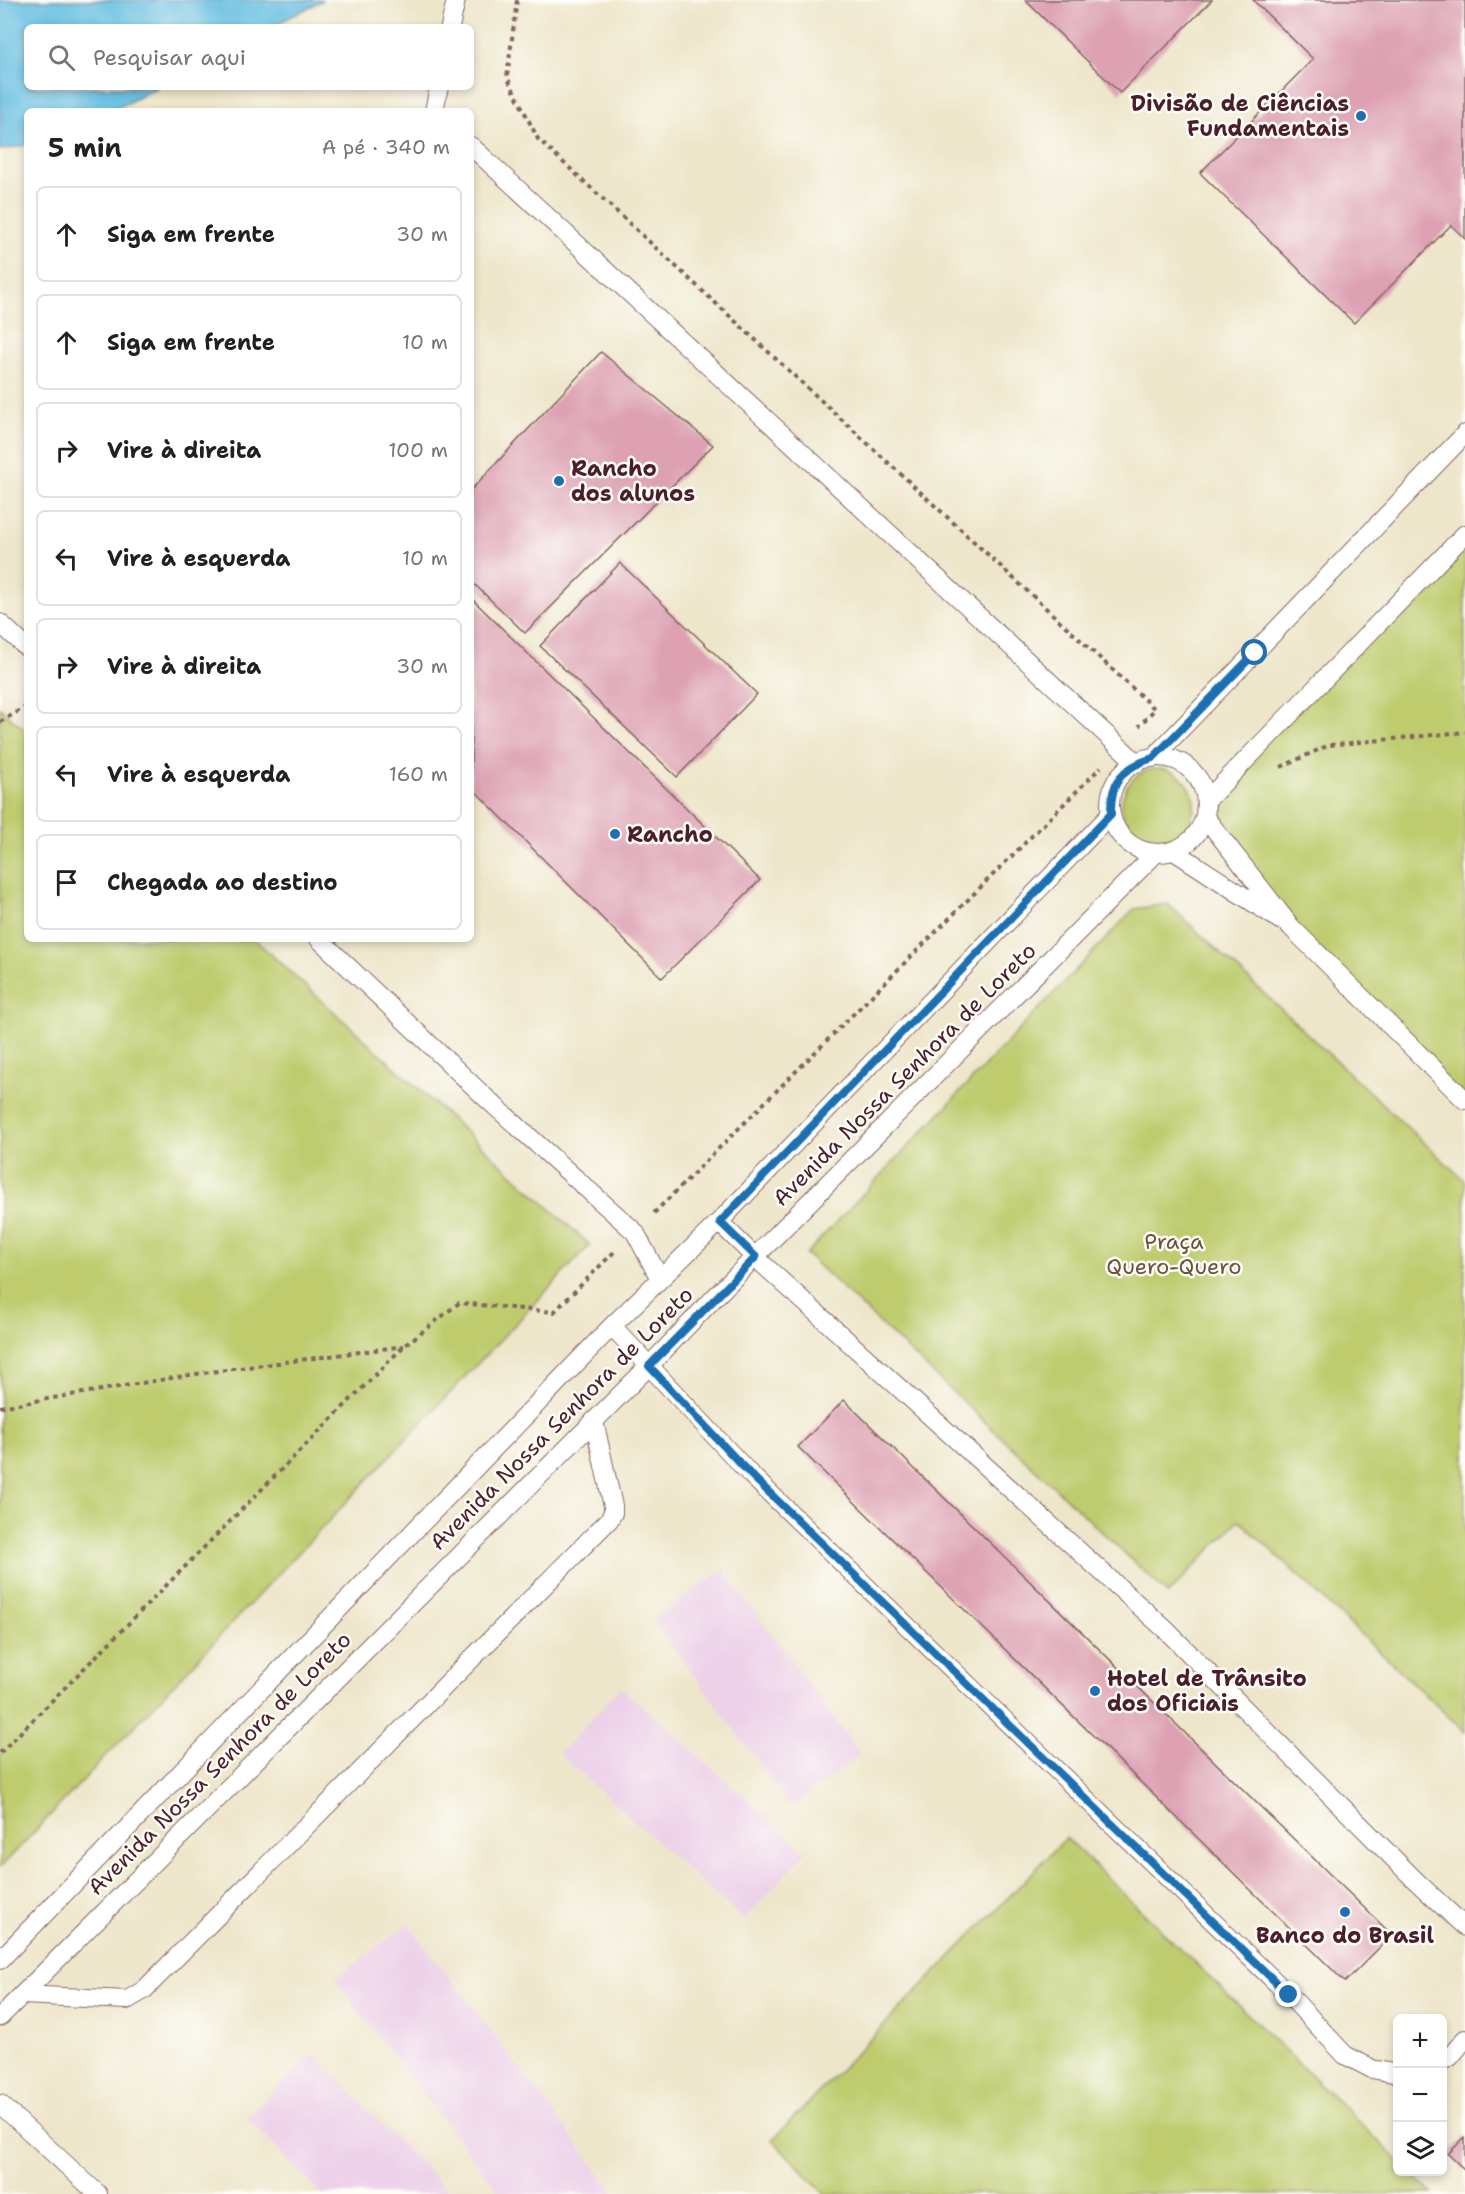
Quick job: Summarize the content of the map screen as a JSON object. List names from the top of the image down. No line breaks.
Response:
{"streets":{"lane":["Avenida Nossa Senhora de Loreto"]},"parks":["Praça Quero-Quero"],"places":["Divisão de Ciências Fundamentais","Rancho dos alunos","Rancho","Hotel de Trânsito dos Oficiais","Banco do Brasil"],"page":{"search":"Pesquisar aqui","heading":["5 min","A pé · 340 m"],"list":[["Siga em frente","30 m"],["Siga em frente","10 m"],["Vire à direita","100 m"],["Vire à esquerda","10 m"],["Vire à direita","30 m"],["Vire à esquerda","160 m"],"Chegada ao destino"],"map_buttons":["+","−"]}}
